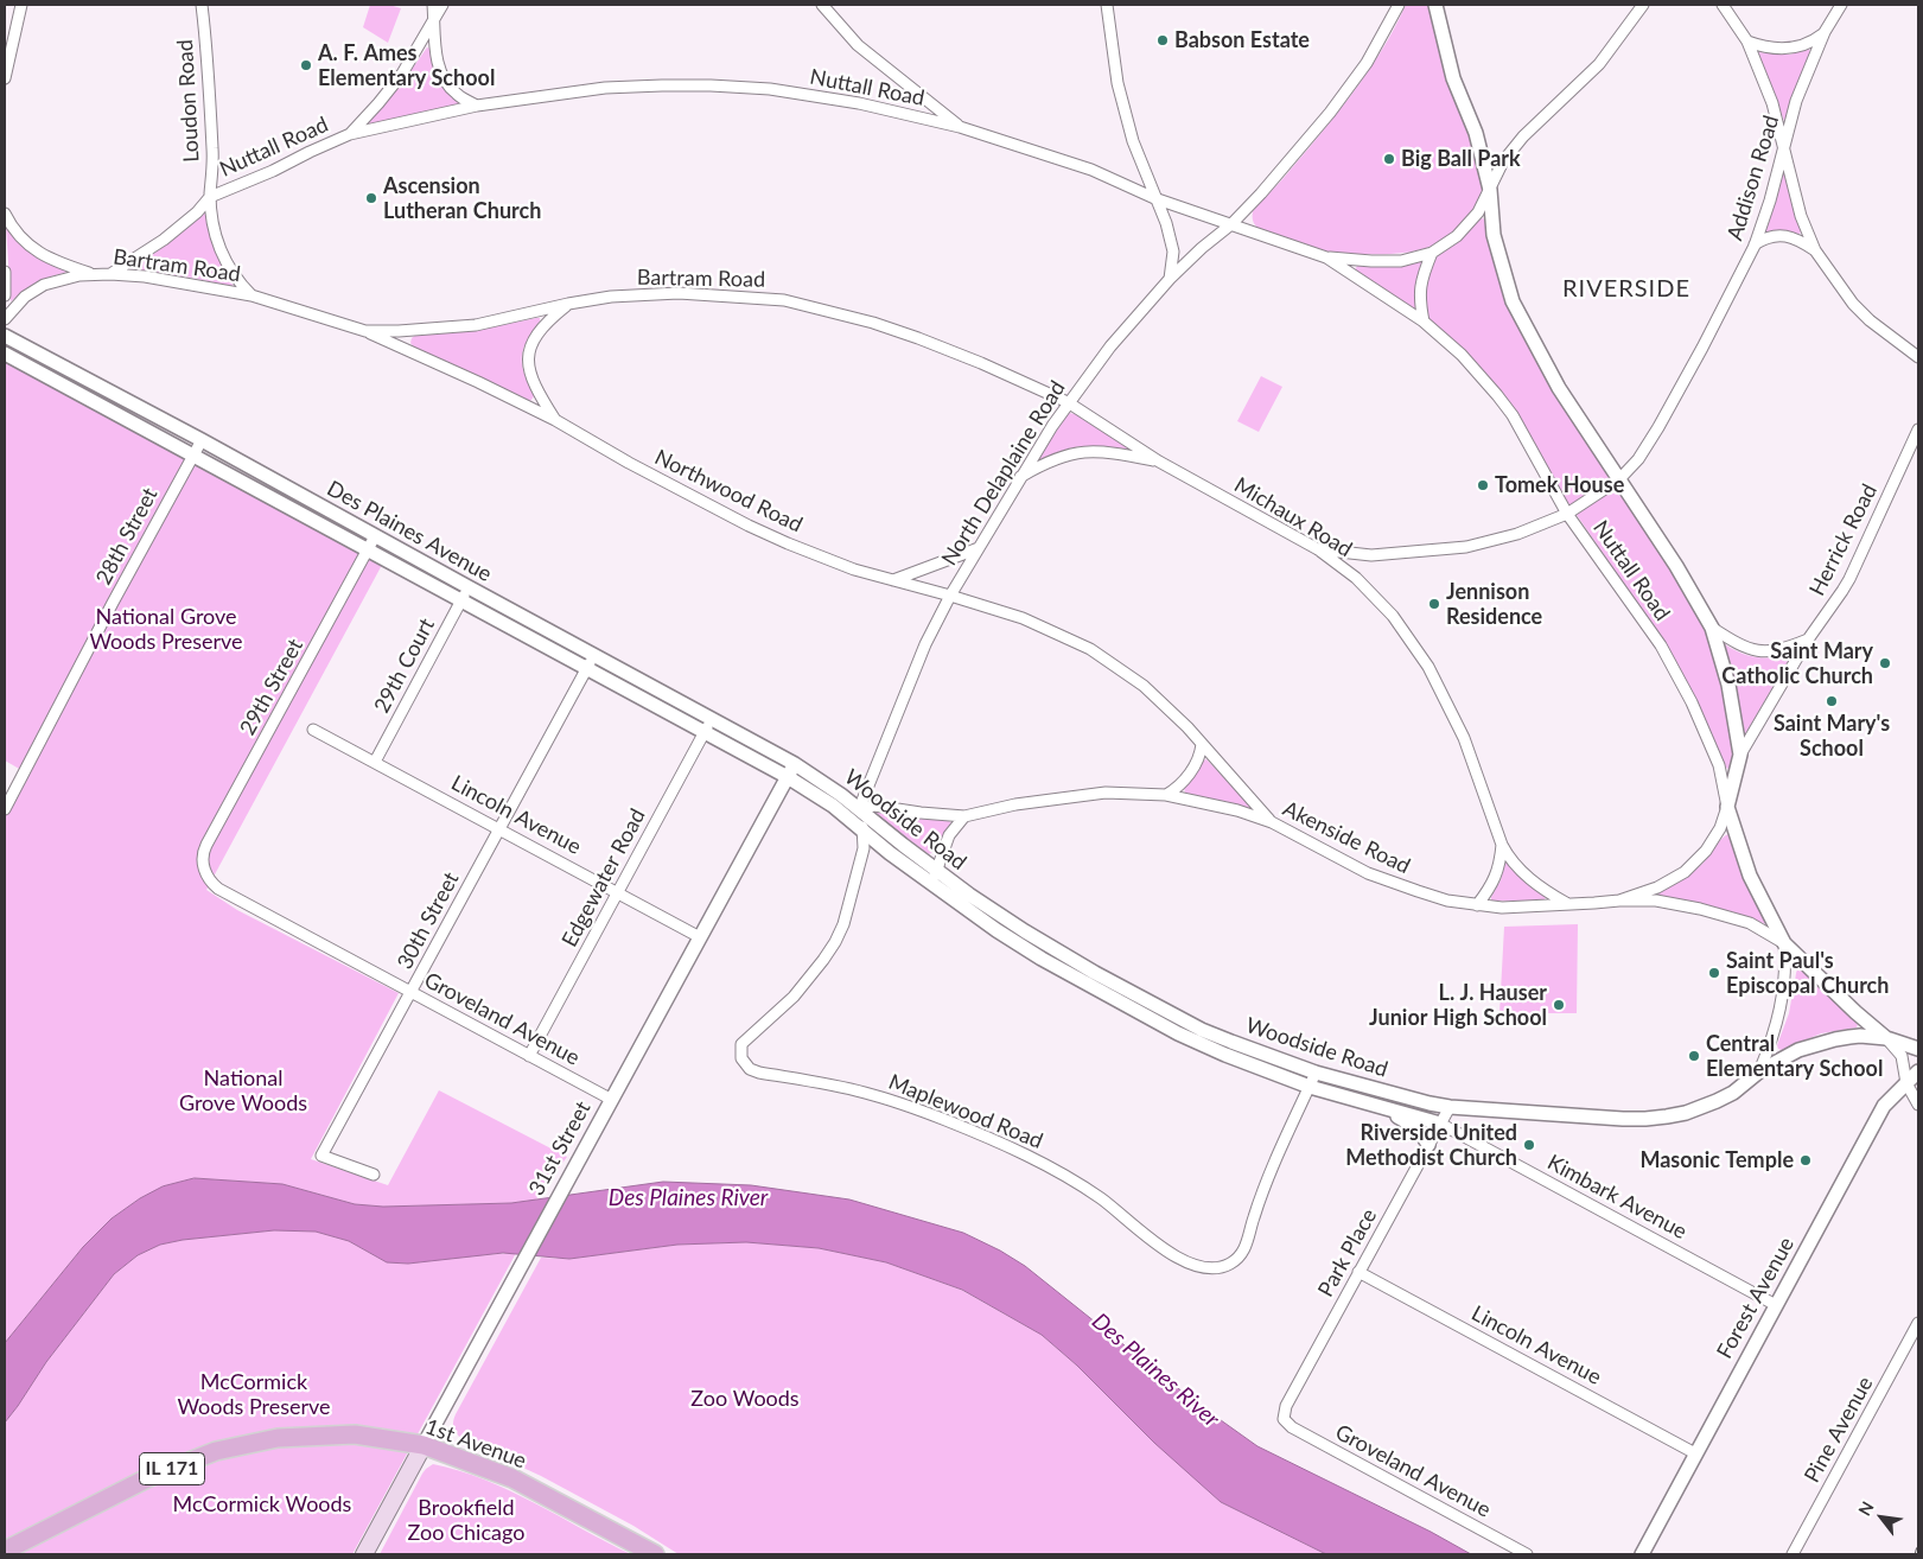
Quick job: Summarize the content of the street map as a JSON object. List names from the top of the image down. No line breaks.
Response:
{"streets":{"main road":["31st Street","1st Avenue","IL 171"],"street":["Nuttall Road","Loudon Road","Addison Road","Bartram Road","North Delaplaine Road","Northwood Road","Michaux Road","Des Plaines Avenue","28th Street","Herrick Road","29th Court","29th Street","Lincoln Avenue","Woodside Road","Akenside Road","Edgewater Road","30th Street","Groveland Avenue","Maplewood Road","Kimbark Avenue","Park Place","Forest Avenue","Pine Avenue"]},"crossings":[["Nuttall Road","Loudon Road"],["Nuttall Road","Bartram Road"],["Nuttall Road","North Delaplaine Road"],["Nuttall Road","Akenside Road"],["Loudon Road","Bartram Road"],["Bartram Road","North Delaplaine Road"],["Bartram Road","Northwood Road"],["Bartram Road","Michaux Road"],["North Delaplaine Road","Northwood Road"],["North Delaplaine Road","Michaux Road"],["North Delaplaine Road","Woodside Road"],["North Delaplaine Road","Akenside Road"],["North Delaplaine Road","Maplewood Road"],["Northwood Road","Akenside Road"],["Michaux Road","Akenside Road"],["Des Plaines Avenue","28th Street"],["Des Plaines Avenue","29th Court"],["Des Plaines Avenue","29th Street"],["Des Plaines Avenue","Woodside Road"],["Des Plaines Avenue","Edgewater Road"],["Des Plaines Avenue","30th Street"],["Des Plaines Avenue","31st Street"],["29th Court","Lincoln Avenue"],["29th Street","Groveland Avenue"],["Lincoln Avenue","Edgewater Road"],["Lincoln Avenue","30th Street"],["Lincoln Avenue","31st Street"],["Lincoln Avenue","Park Place"],["Lincoln Avenue","Forest Avenue"],["Woodside Road","Akenside Road"],["Woodside Road","Maplewood Road"],["Woodside Road","31st Street"],["Woodside Road","Kimbark Avenue"],["Woodside Road","Park Place"],["Akenside Road","Maplewood Road"],["Edgewater Road","Groveland Avenue"],["30th Street","Groveland Avenue"],["Groveland Avenue","31st Street"],["Groveland Avenue","Park Place"],["31st Street","1st Avenue"],["Kimbark Avenue","Park Place"],["Kimbark Avenue","Forest Avenue"]],"districts":["RIVERSIDE"],"water":["Des Plaines River"],"parks":["National Grove Woods Preserve","National Grove Woods","McCormick Woods Preserve","Zoo Woods","McCormick Woods","Brookfield Zoo Chicago"],"places":["Babson Estate","A. F. Ames Elementary School","Big Ball Park","Ascension Lutheran Church","Tomek House","Jennison Residence","Saint Mary Catholic Church","Saint Mary's School","Saint Paul's Episcopal Church","L. J. Hauser Junior High School","Central Elementary School","Riverside United Methodist Church","Masonic Temple"],"north":"top left"}
